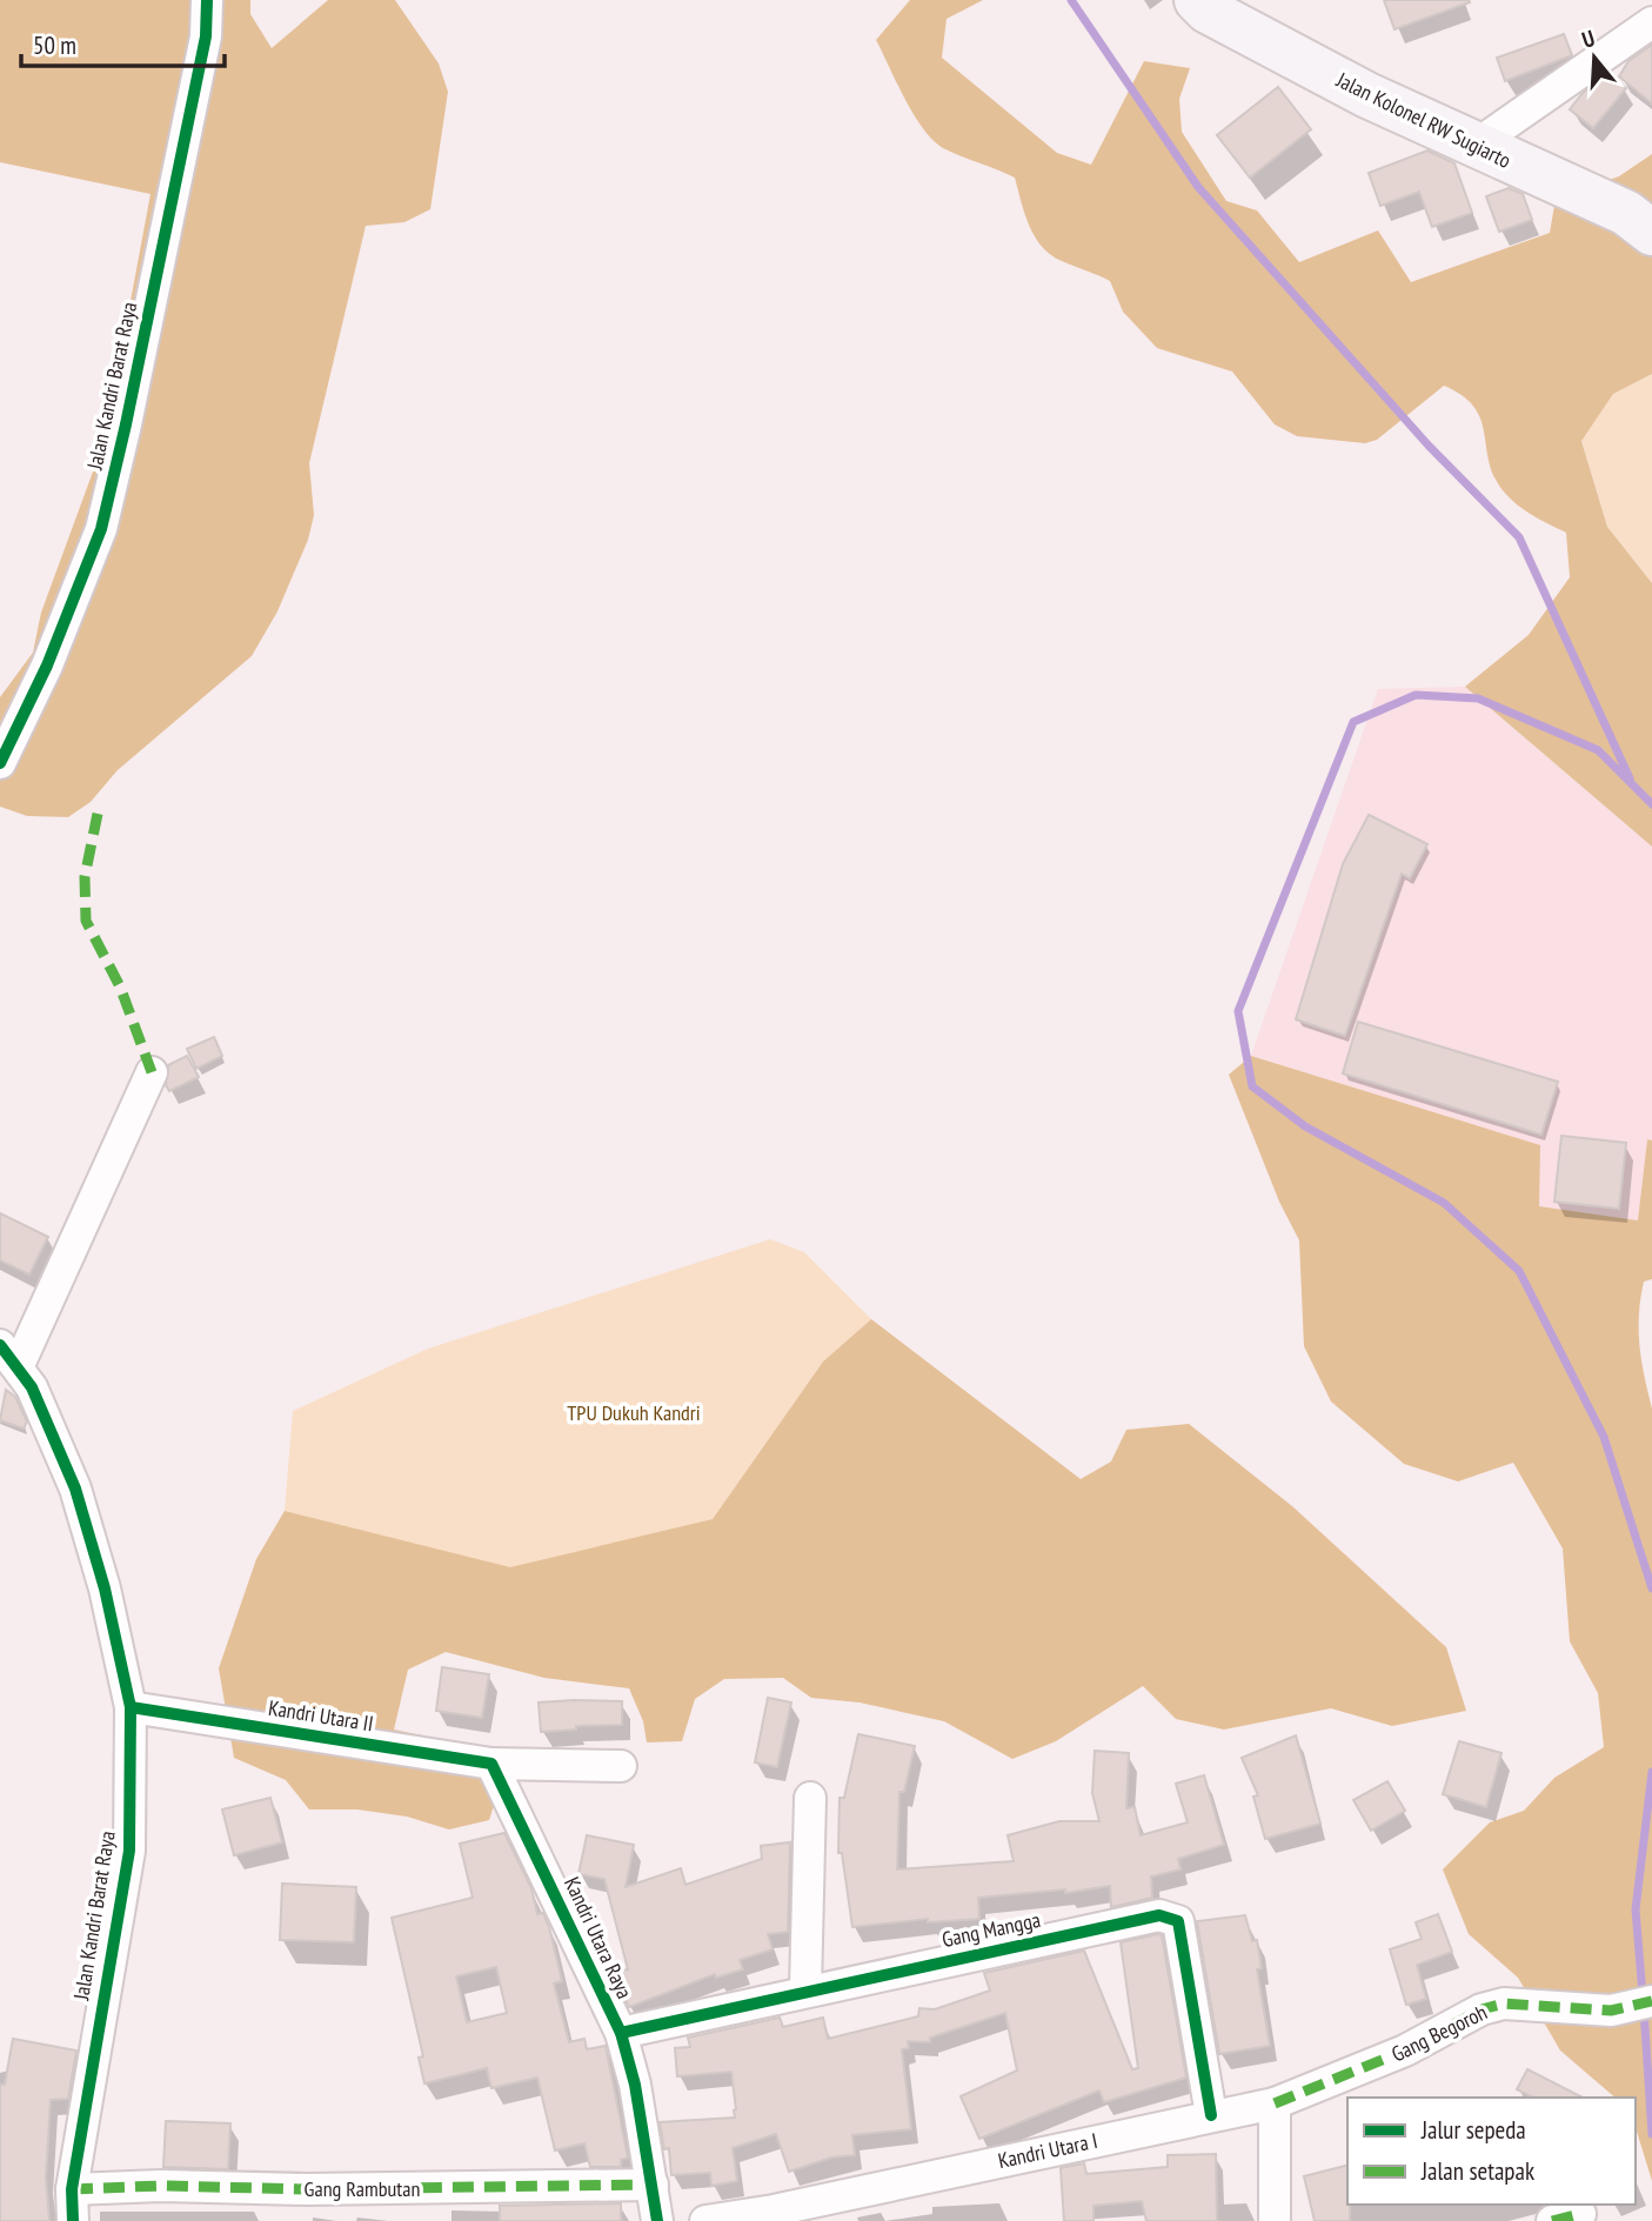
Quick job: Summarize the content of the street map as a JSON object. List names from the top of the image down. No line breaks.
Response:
{"streets":{"main road":["Jalan Kolonel RW Sugiarto"],"street":["Jalan Kandri Barat Raya","Kandri Utara II","Gang Mangga","Kandri Utara Raya","Gang Begoroh","Kandri Utara I","Gang Rambutan"]},"crossings":[["Jalan Kandri Barat Raya","Kandri Utara II"],["Jalan Kandri Barat Raya","Gang Rambutan"],["Kandri Utara II","Kandri Utara Raya"],["Gang Mangga","Kandri Utara Raya"],["Gang Mangga","Kandri Utara I"],["Kandri Utara Raya","Gang Rambutan"],["Gang Begoroh","Kandri Utara I"]],"parks":["TPU Dukuh Kandri"],"legend":["Jalur sepeda","Jalan setapak"],"scale_bar":"50 m","north":"top"}
